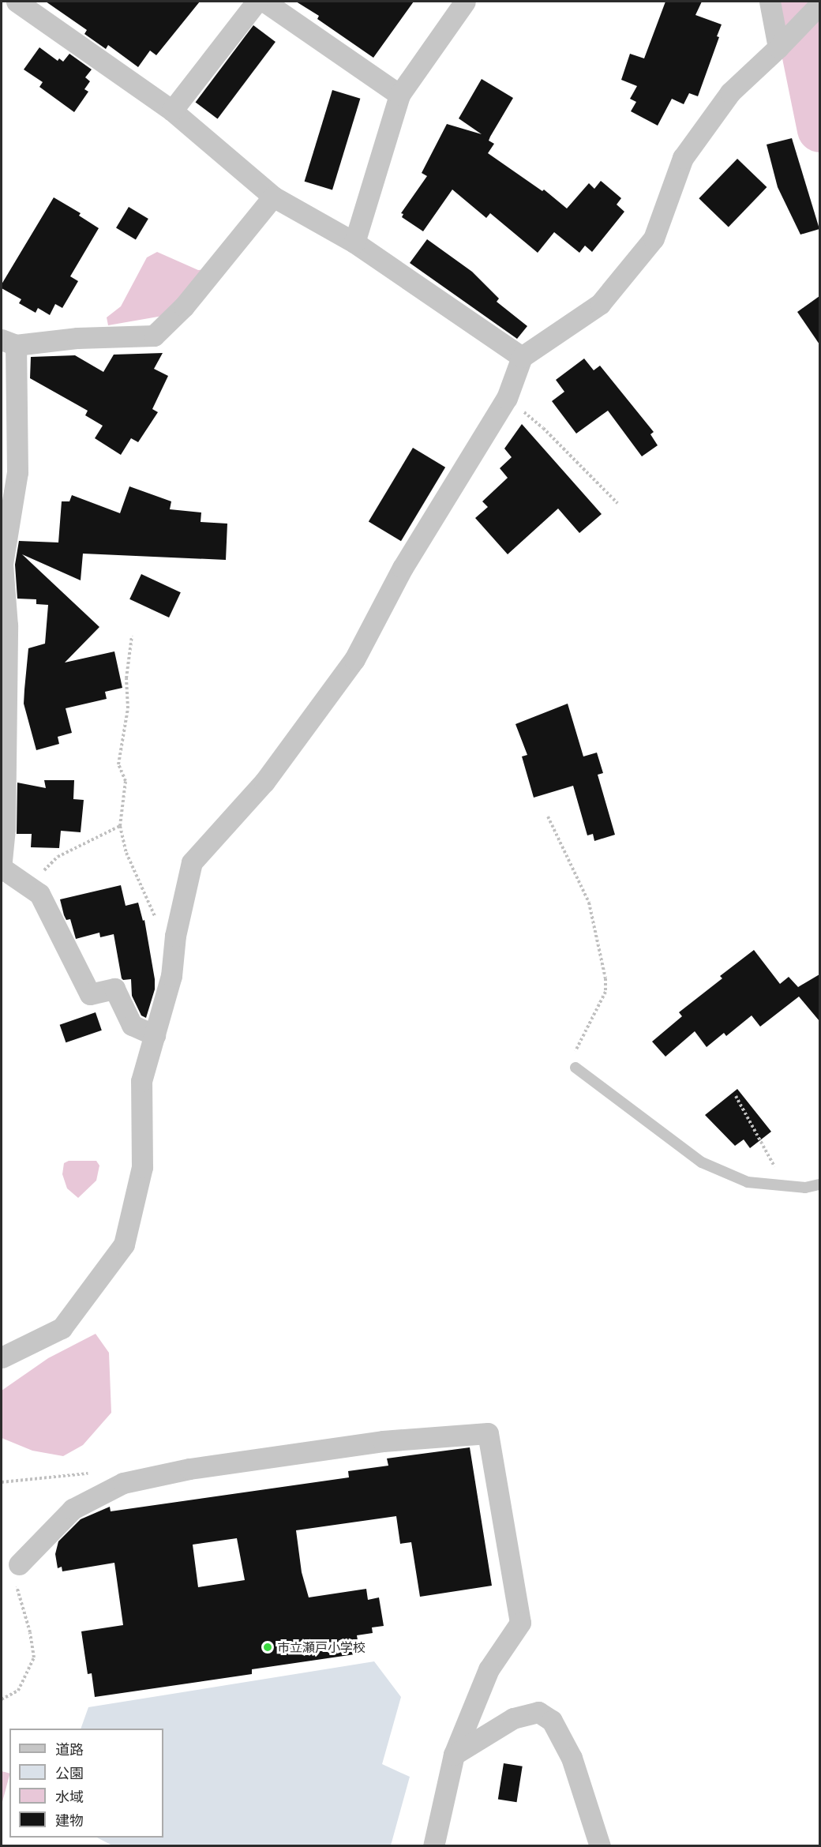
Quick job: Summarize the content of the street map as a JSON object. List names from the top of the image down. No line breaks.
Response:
{"places":["市立瀬戸小学校"],"legend":["道路","公園","水域","建物"]}
